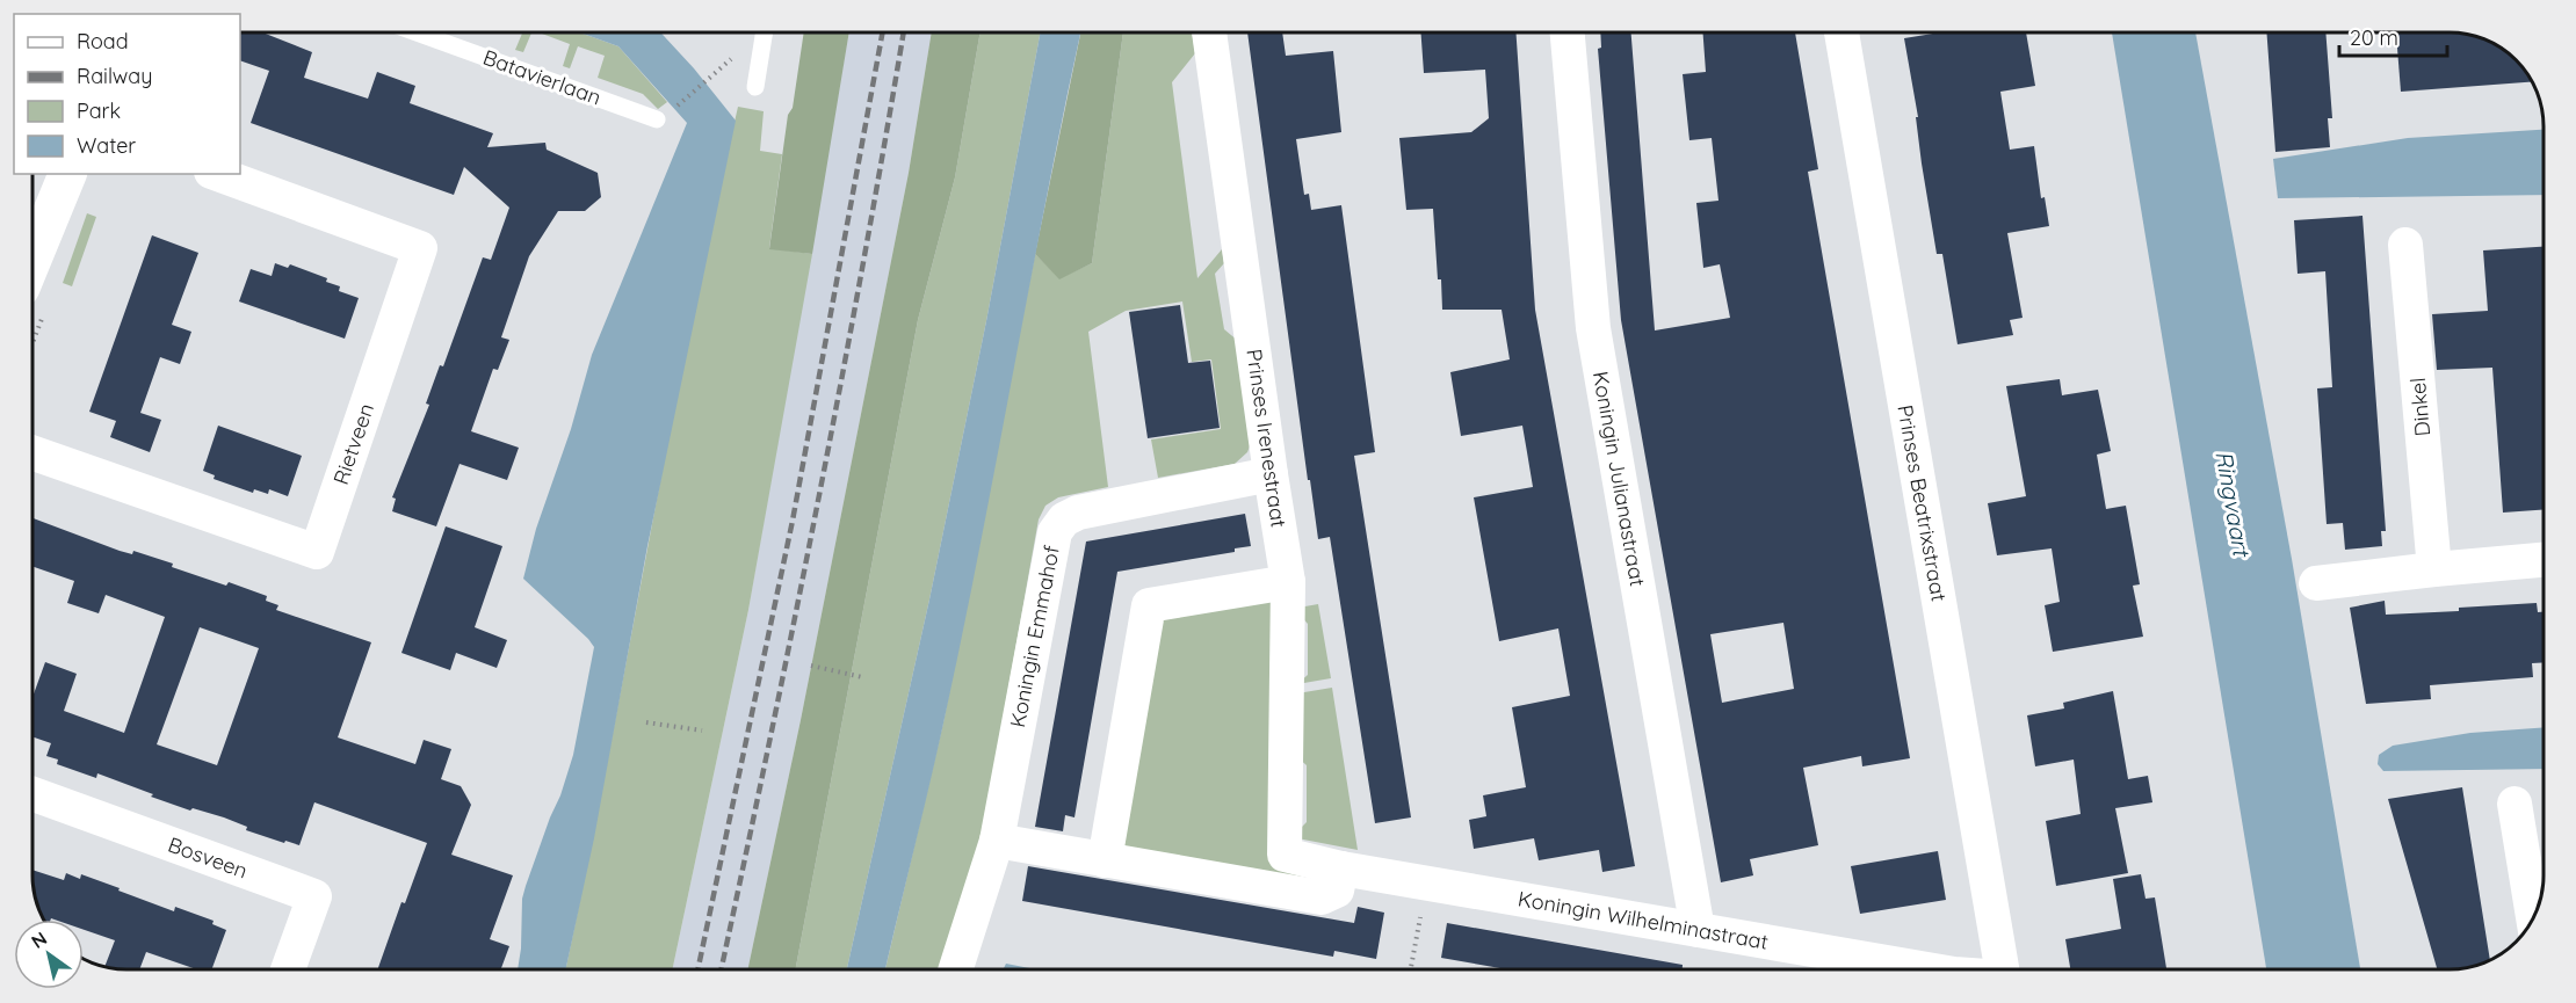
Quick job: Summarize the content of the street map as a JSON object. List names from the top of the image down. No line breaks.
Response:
{"streets":{"street":["Dinkel","Prinses Irenestraat","Rietveen","Koningin Julianastraat","Prinses Beatrixstraat","Koningin Emmahof","Bosveen","Koningin Wilhelminastraat"],"lane":["Batavierlaan"]},"crossings":[["Prinses Irenestraat","Koningin Emmahof"],["Prinses Irenestraat","Koningin Wilhelminastraat"],["Koningin Julianastraat","Koningin Wilhelminastraat"]],"water":["Ringvaart"],"legend":["Road","Railway","Park","Water"],"scale_bar":"20 m","north":"top left"}
